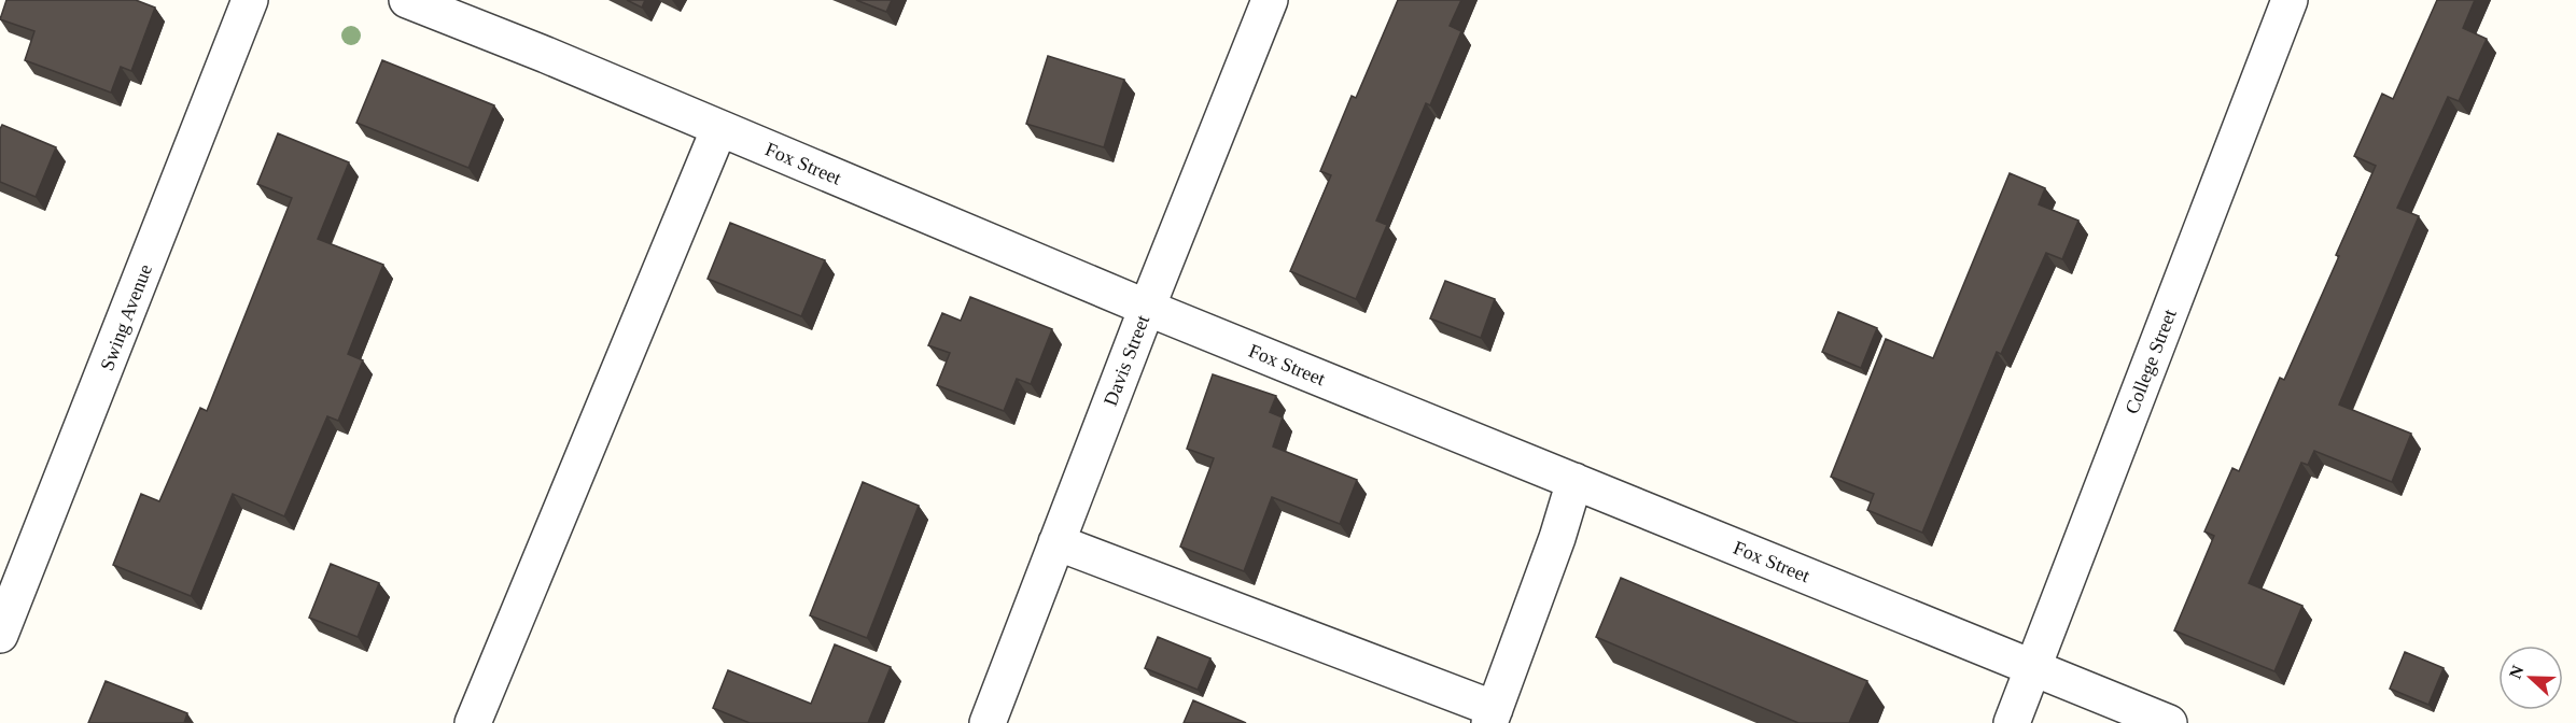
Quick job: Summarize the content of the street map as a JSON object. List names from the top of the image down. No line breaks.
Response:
{"streets":{"street":["Fox Street","Swing Avenue","Davis Street","College Street"]},"crossings":[["Fox Street","Davis Street"],["Fox Street","College Street"]],"north":"left"}
